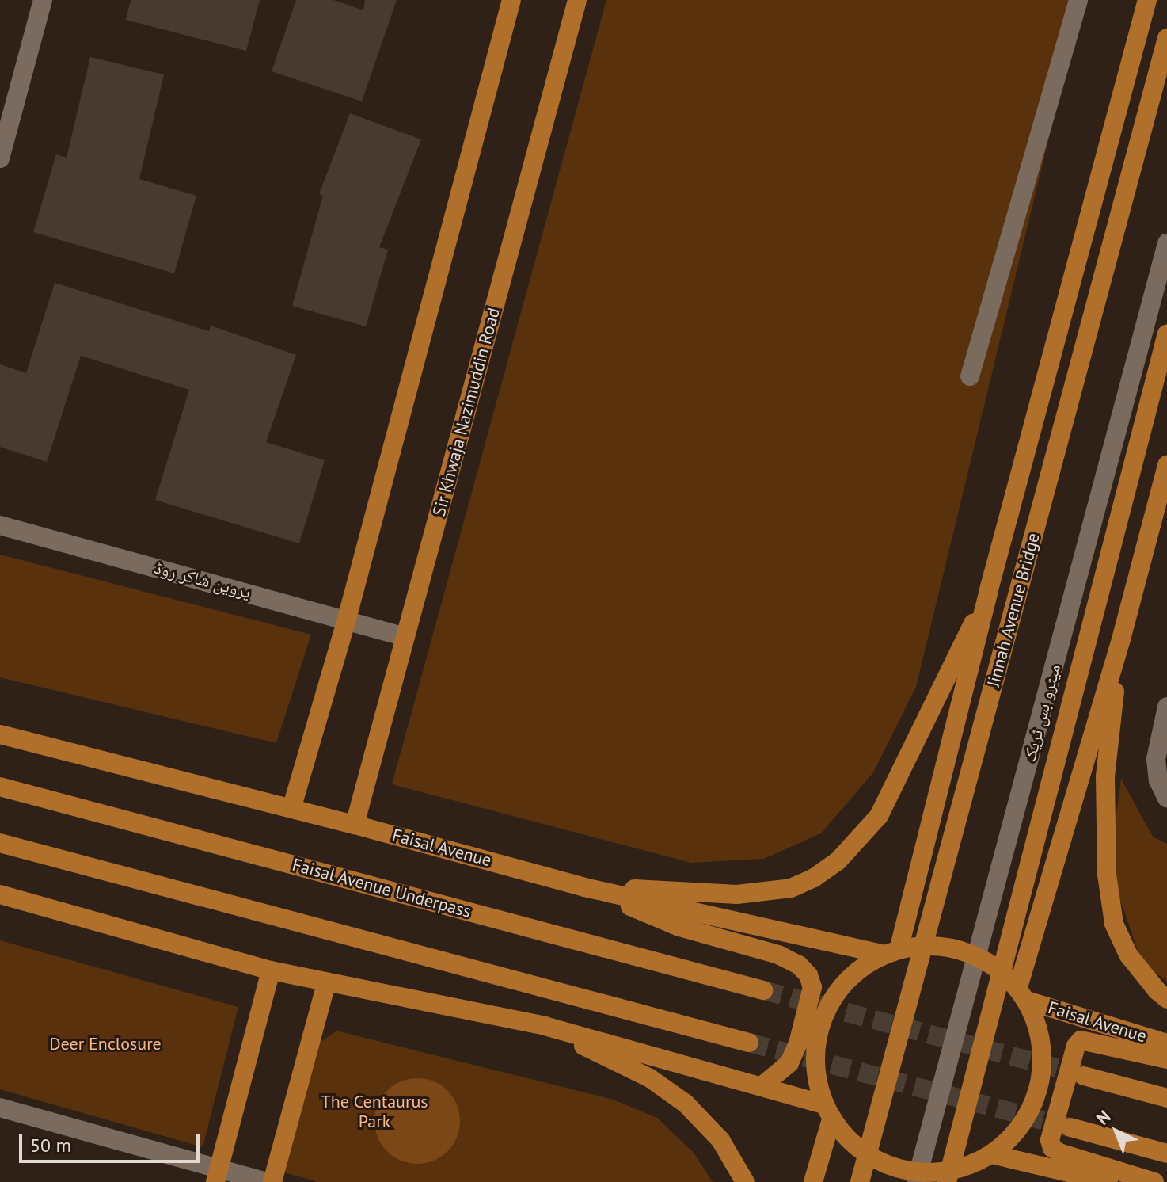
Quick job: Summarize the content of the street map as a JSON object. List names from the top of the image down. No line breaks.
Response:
{"streets":{"main road":["Sir Khwaja Nazimuddin Road","Jinnah Avenue Bridge","Faisal Avenue","Faisal Avenue Underpass"],"street":["پروین شاکر روڈ","میٹرو بس ٹریک"]},"crossings":[["Sir Khwaja Nazimuddin Road","پروین شاکر روڈ"],["Sir Khwaja Nazimuddin Road","Faisal Avenue"]],"parks":["Deer Enclosure","The Centaurus Park"],"scale_bar":"50 m","north":"top left"}
